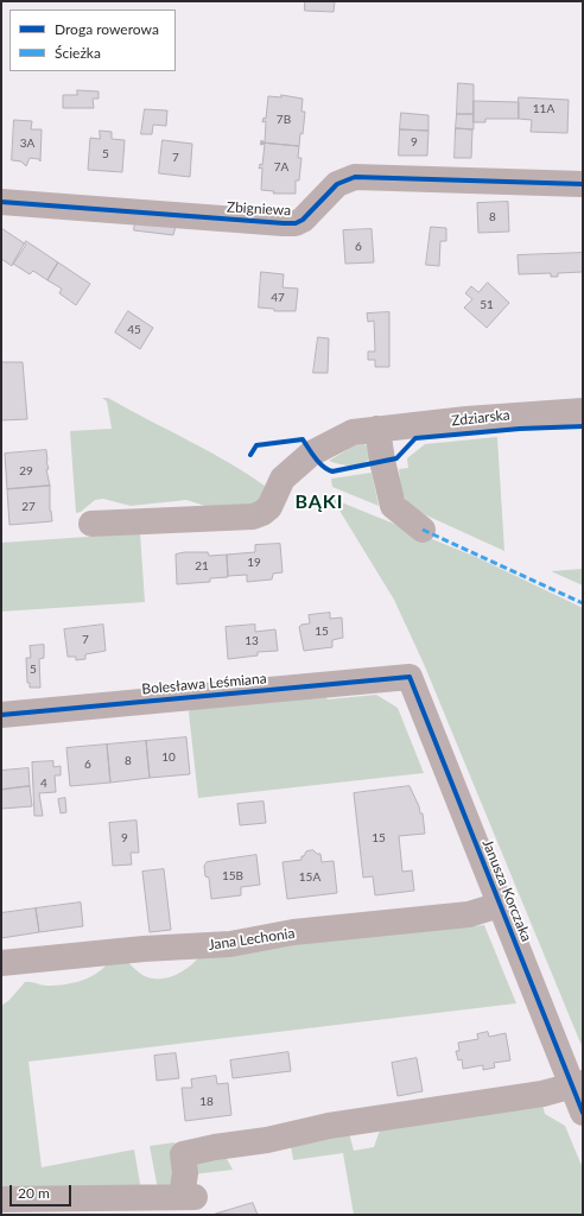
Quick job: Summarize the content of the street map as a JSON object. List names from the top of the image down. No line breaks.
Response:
{"streets":{"street":["Zbigniewa","Zdziarska","Bolesława Leśmiana","Janusza Korczaka","Jana Lechonia"]},"crossings":[["Bolesława Leśmiana","Janusza Korczaka"],["Janusza Korczaka","Jana Lechonia"]],"districts":["BĄKI"],"house_numbers":["11A","7B","9","3A","5","7","7A","8","6","47","51","45","29","27","19","21","15","7","13","5","10","8","6","4","9","15","15B","15A","18"],"legend":["Droga rowerowa","Ścieżka"],"scale_bar":"20 m"}
